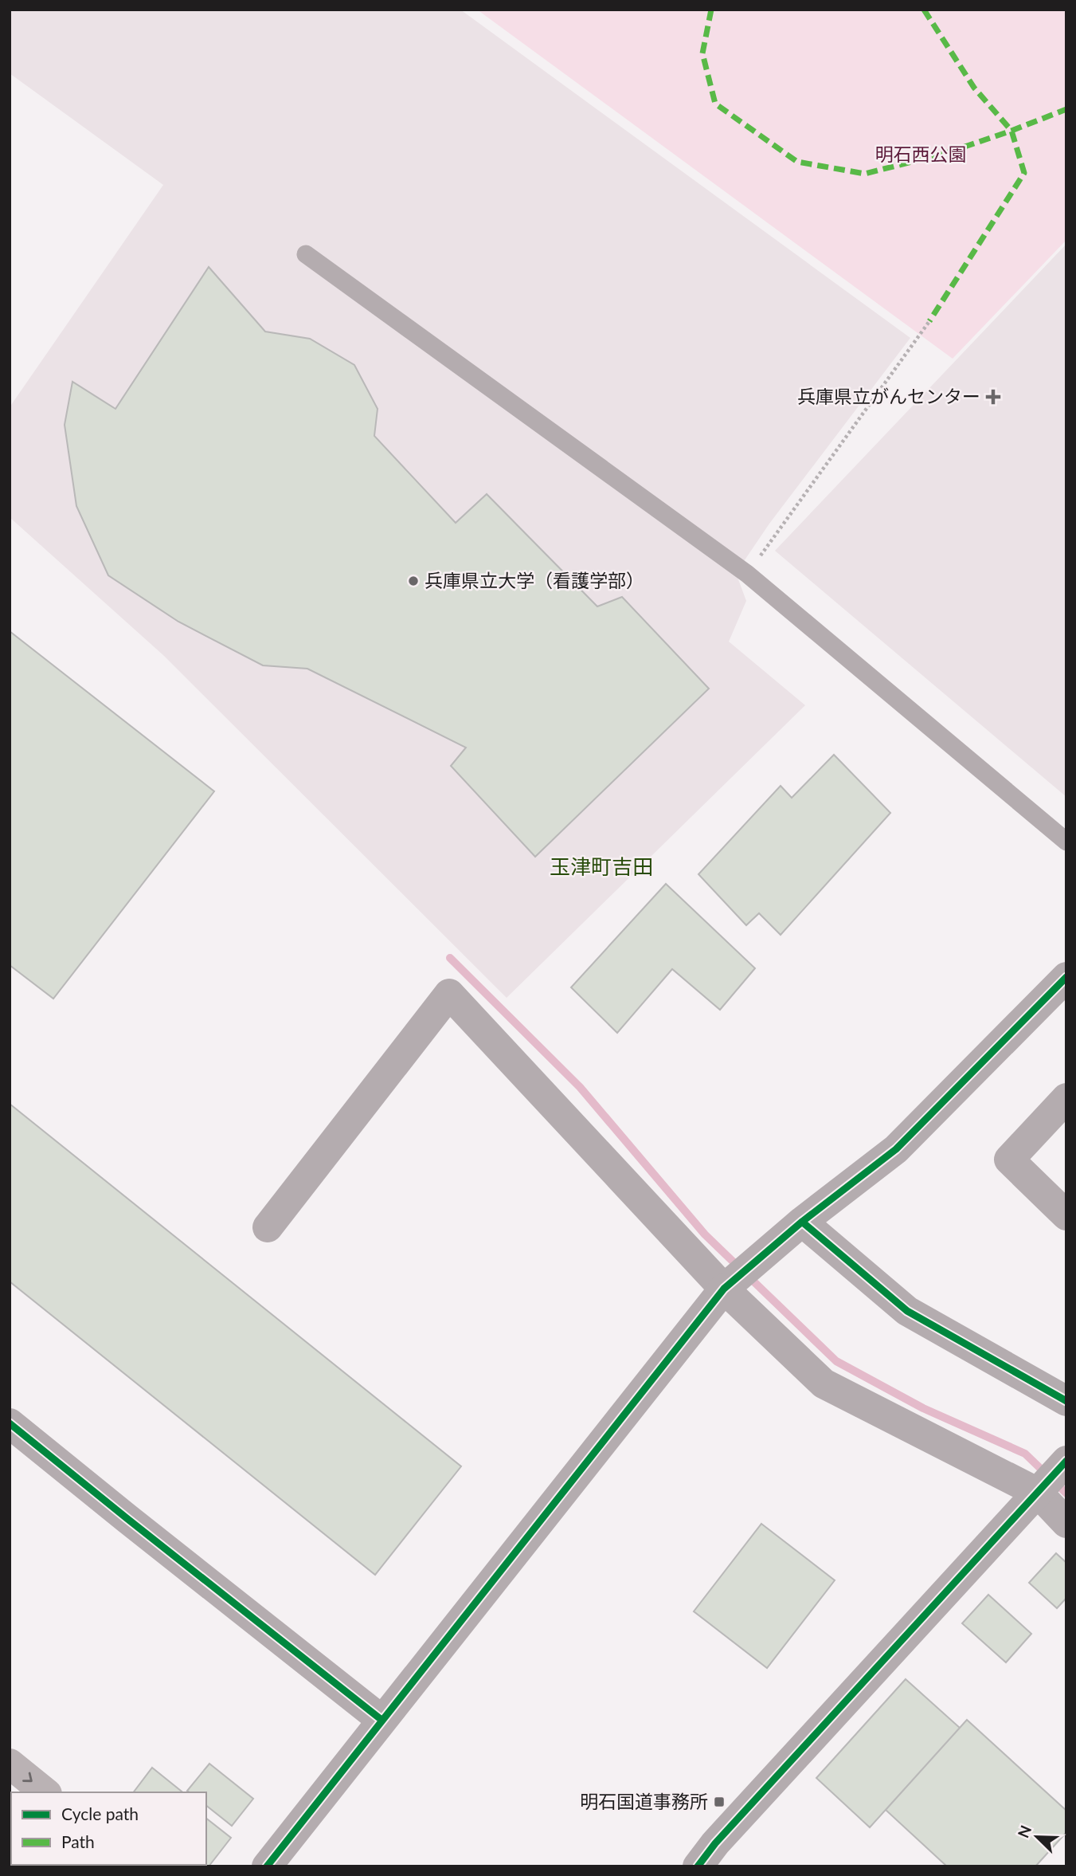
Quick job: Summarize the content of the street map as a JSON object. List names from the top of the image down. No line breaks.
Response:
{"districts":["玉津町吉田"],"parks":["明石西公園"],"places":{"health":["兵庫県立がんセンター"],"other":["兵庫県立大学（看護学部）"],"transit":["明石国道事務所"]},"legend":["Cycle path","Path"],"north":"top left"}
